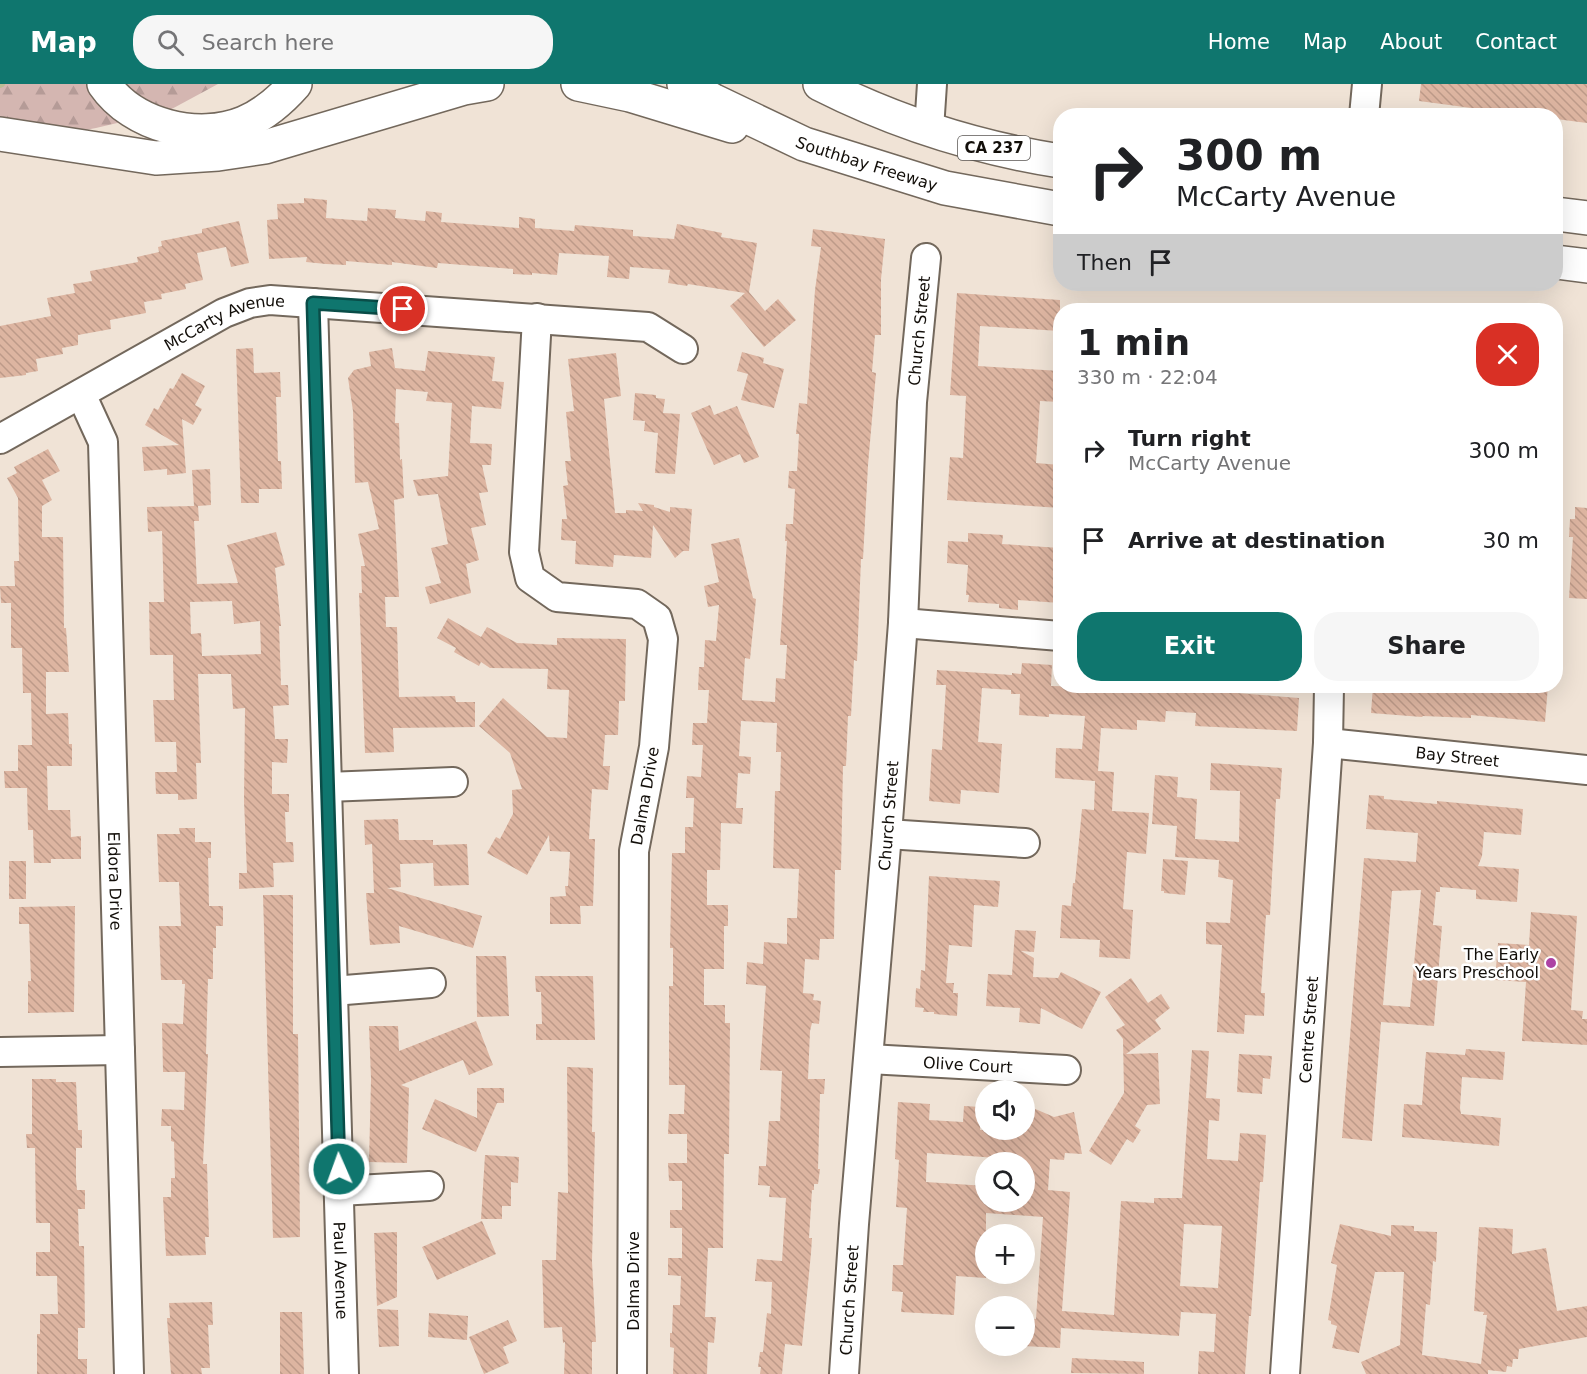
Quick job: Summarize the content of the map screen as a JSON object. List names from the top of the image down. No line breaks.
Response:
{"streets":{"highway":["CA 237","Southbay Freeway"],"street":["McCarty Avenue","Church Street","Bay Street","Dalma Drive","Eldora Drive","Centre Street","Olive Court","Paul Avenue"]},"crossings":[["McCarty Avenue","Dalma Drive"],["McCarty Avenue","Eldora Drive"],["McCarty Avenue","Paul Avenue"],["Church Street","Olive Court"],["Bay Street","Centre Street"]],"places":["The Early Years Preschool"],"page":{"header":"Map","search":"Search here","nav":["Home","Map","About","Contact"],"turn":["300 m","McCarty Avenue"],"then":"Then","heading":["1 min","330 m · 22:04"],"list":[{"name":"Turn right","note":"McCarty Avenue","value":"300 m"},{"name":"Arrive at destination","value":"30 m"}],"buttons":["Exit","Share"],"map_buttons":["+","−"]}}
